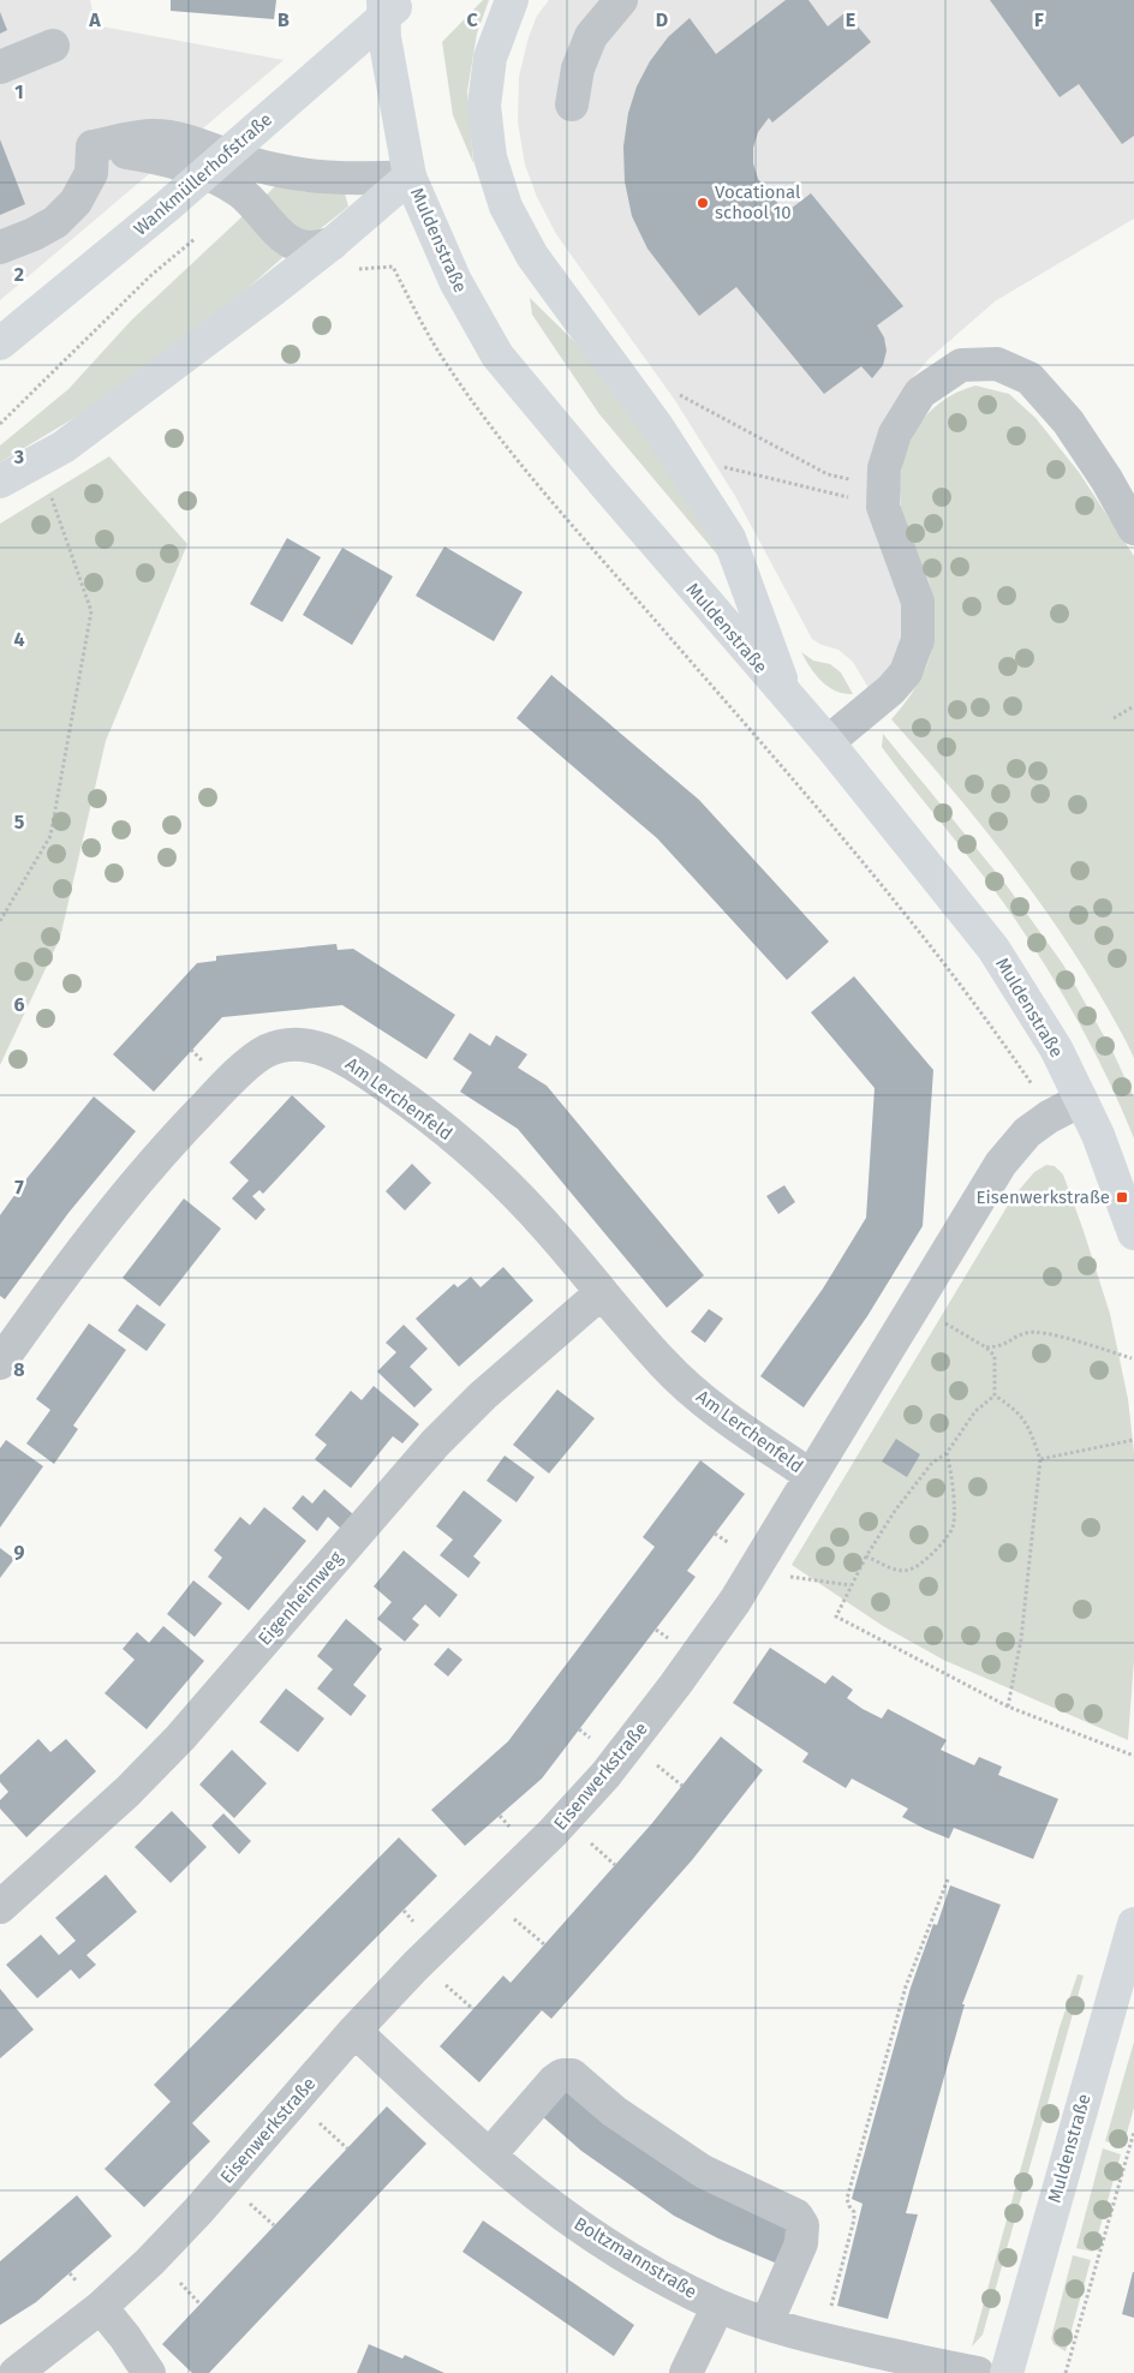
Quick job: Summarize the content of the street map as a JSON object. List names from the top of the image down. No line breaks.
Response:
{"streets":{"main road":["Wankmüllerhofstraße","Muldenstraße"],"street":["Am Lerchenfeld","Eigenheimweg","Eisenwerkstraße","Boltzmannstraße"]},"crossings":[["Muldenstraße","Eisenwerkstraße"],["Am Lerchenfeld","Eigenheimweg"],["Am Lerchenfeld","Eisenwerkstraße"],["Eisenwerkstraße","Boltzmannstraße"]],"places":{"other":["Vocational school 10"],"transit":["Eisenwerkstraße"]},"grid":{"columns":["A","B","C","D","E","F"],"rows":["1","2","3","4","5","6","7","8","9"]}}
